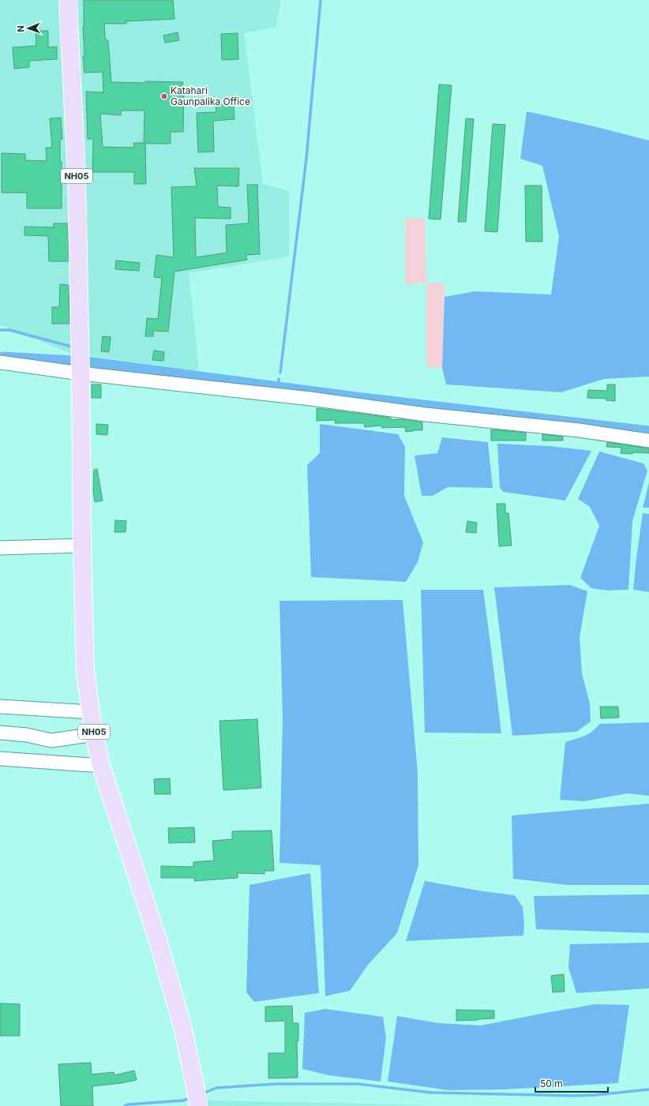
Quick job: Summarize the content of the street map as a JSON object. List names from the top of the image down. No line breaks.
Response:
{"streets":{"main road":["NH05"]},"places":["Katahari Gaunpalika Office"],"scale_bar":"50 m","north":"left"}
